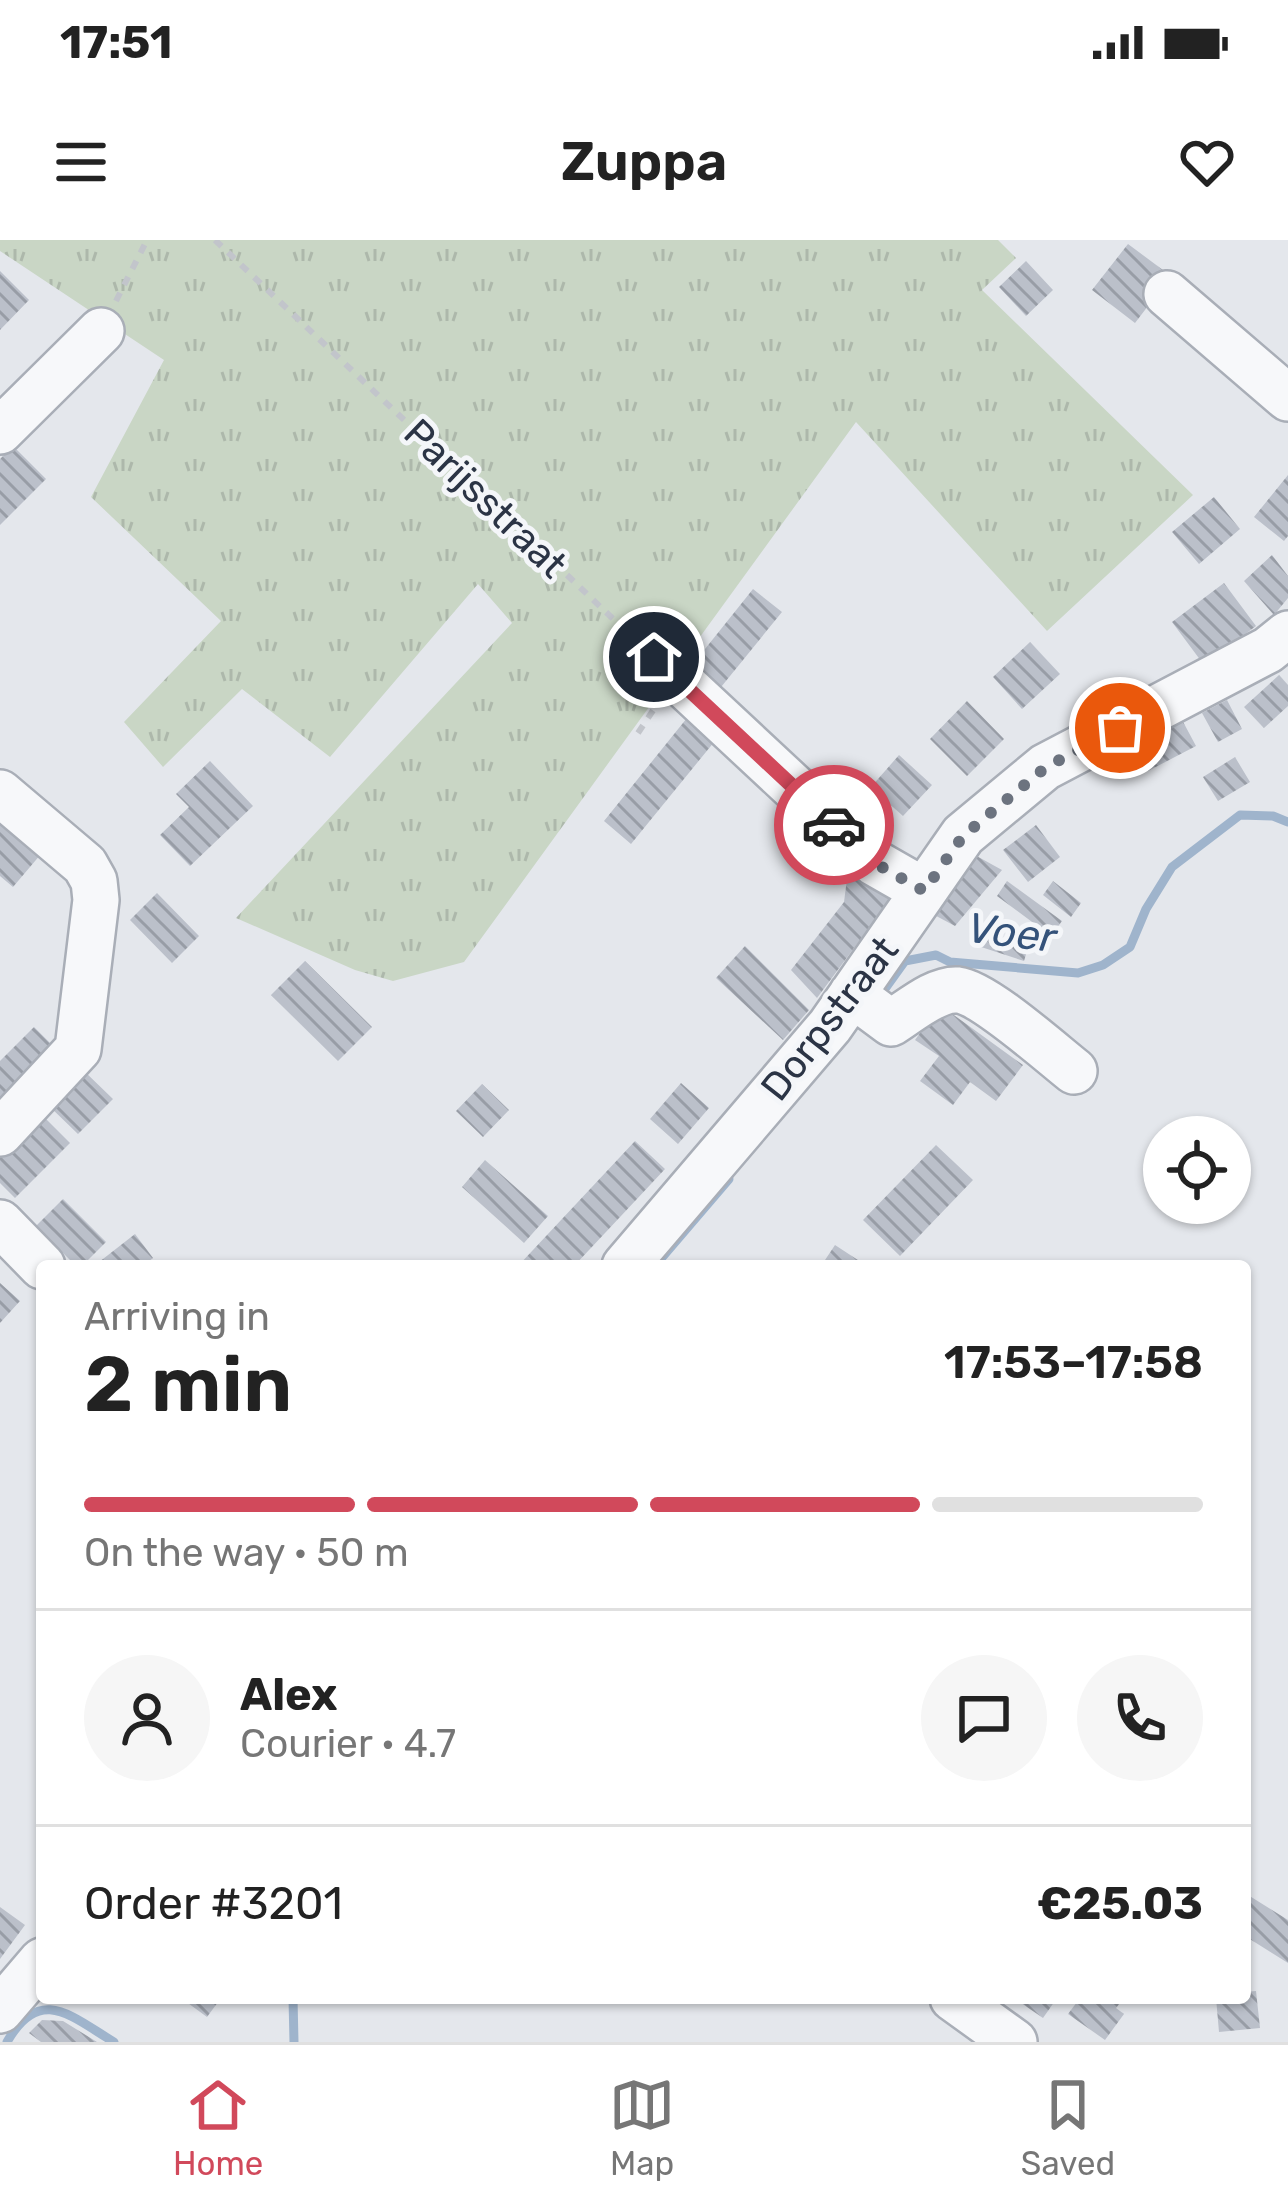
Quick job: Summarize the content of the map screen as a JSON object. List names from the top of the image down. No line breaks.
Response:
{"streets":{"street":["Dorpstraat"],"path":["Parijsstraat"]},"water":["Voer"],"page":{"status":"17:51","header":"Zuppa","heading":["2 min","Arriving in","17:53–17:58"],"panel":["Alex","Courier · 4.7","Order #3201","€25.03"],"bar":"On the way · 50 m","tabs":["Home","Map","Saved"]}}
